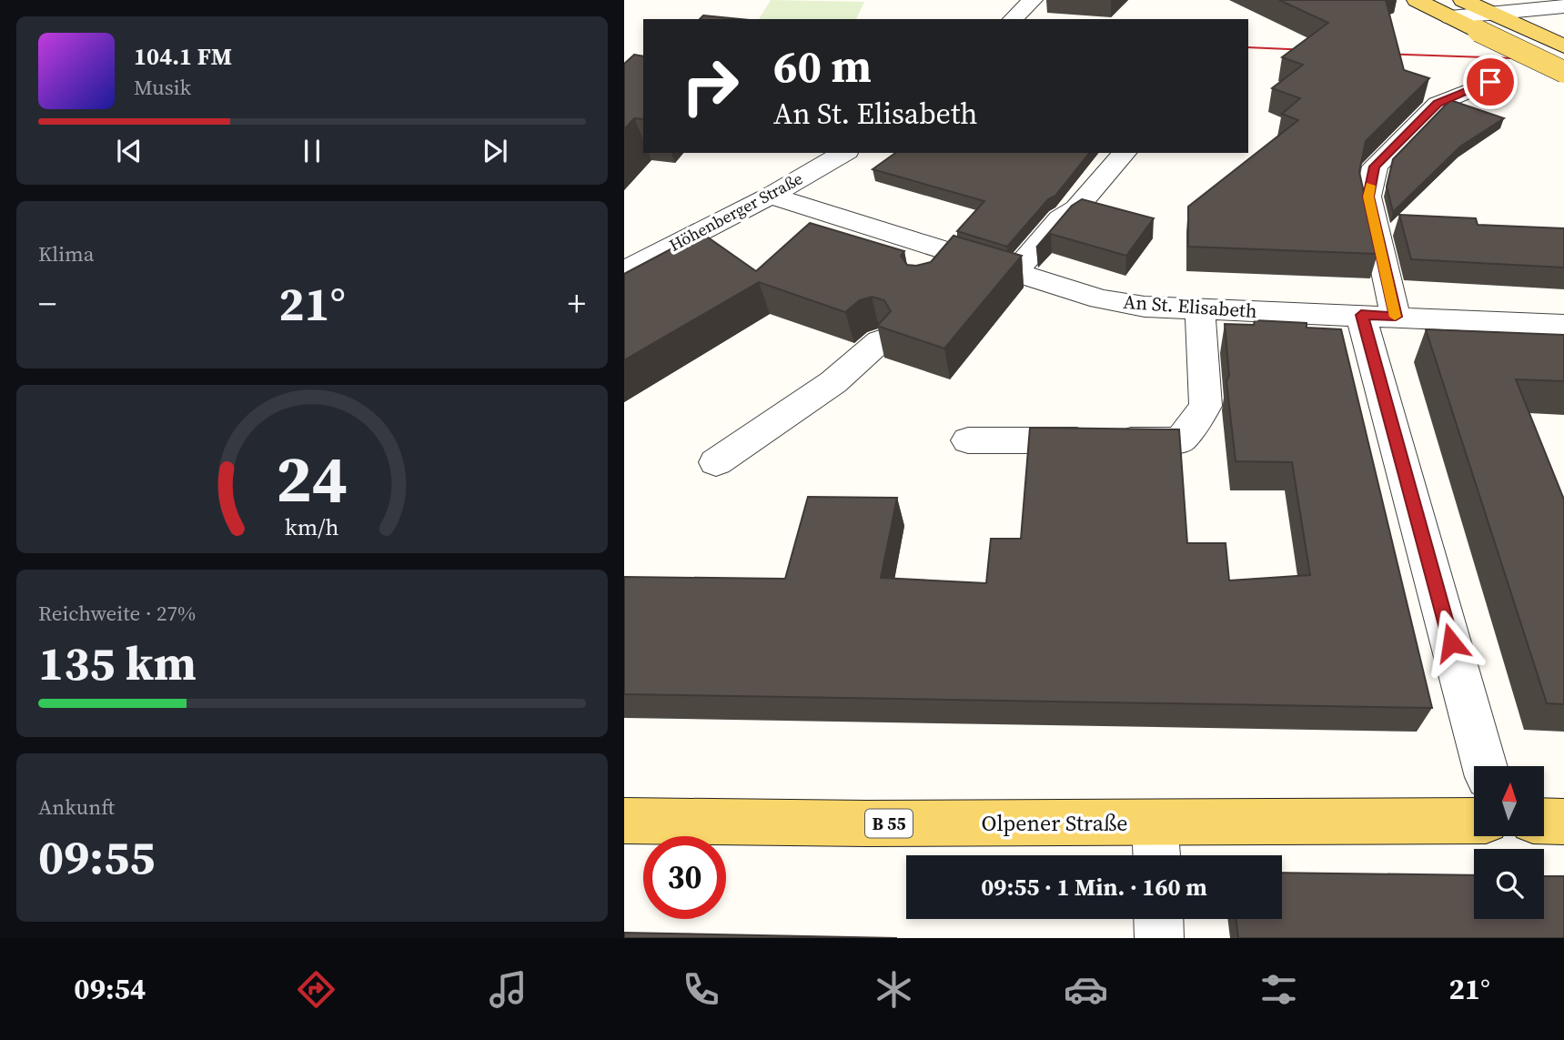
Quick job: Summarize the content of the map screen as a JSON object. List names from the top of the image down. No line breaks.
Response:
{"streets":{"main road":["B 55","Olpener Straße"],"street":["Höhenberger Straße","An St. Elisabeth"]},"crossings":[["Höhenberger Straße","An St. Elisabeth"]],"north":"top","page":{"turn":["60 m","An St. Elisabeth"],"song":["104.1 FM","Musik"],"tile":["Klima",["Reichweite · 27%","135 km"],["Ankunft","09:55"]],"heat":["−","21°","+"],"limit":"30","trip":"09:55 · 1 Min. · 160 m","tabs":["09:54","21°"],"gauge":["24","km/h"]}}
